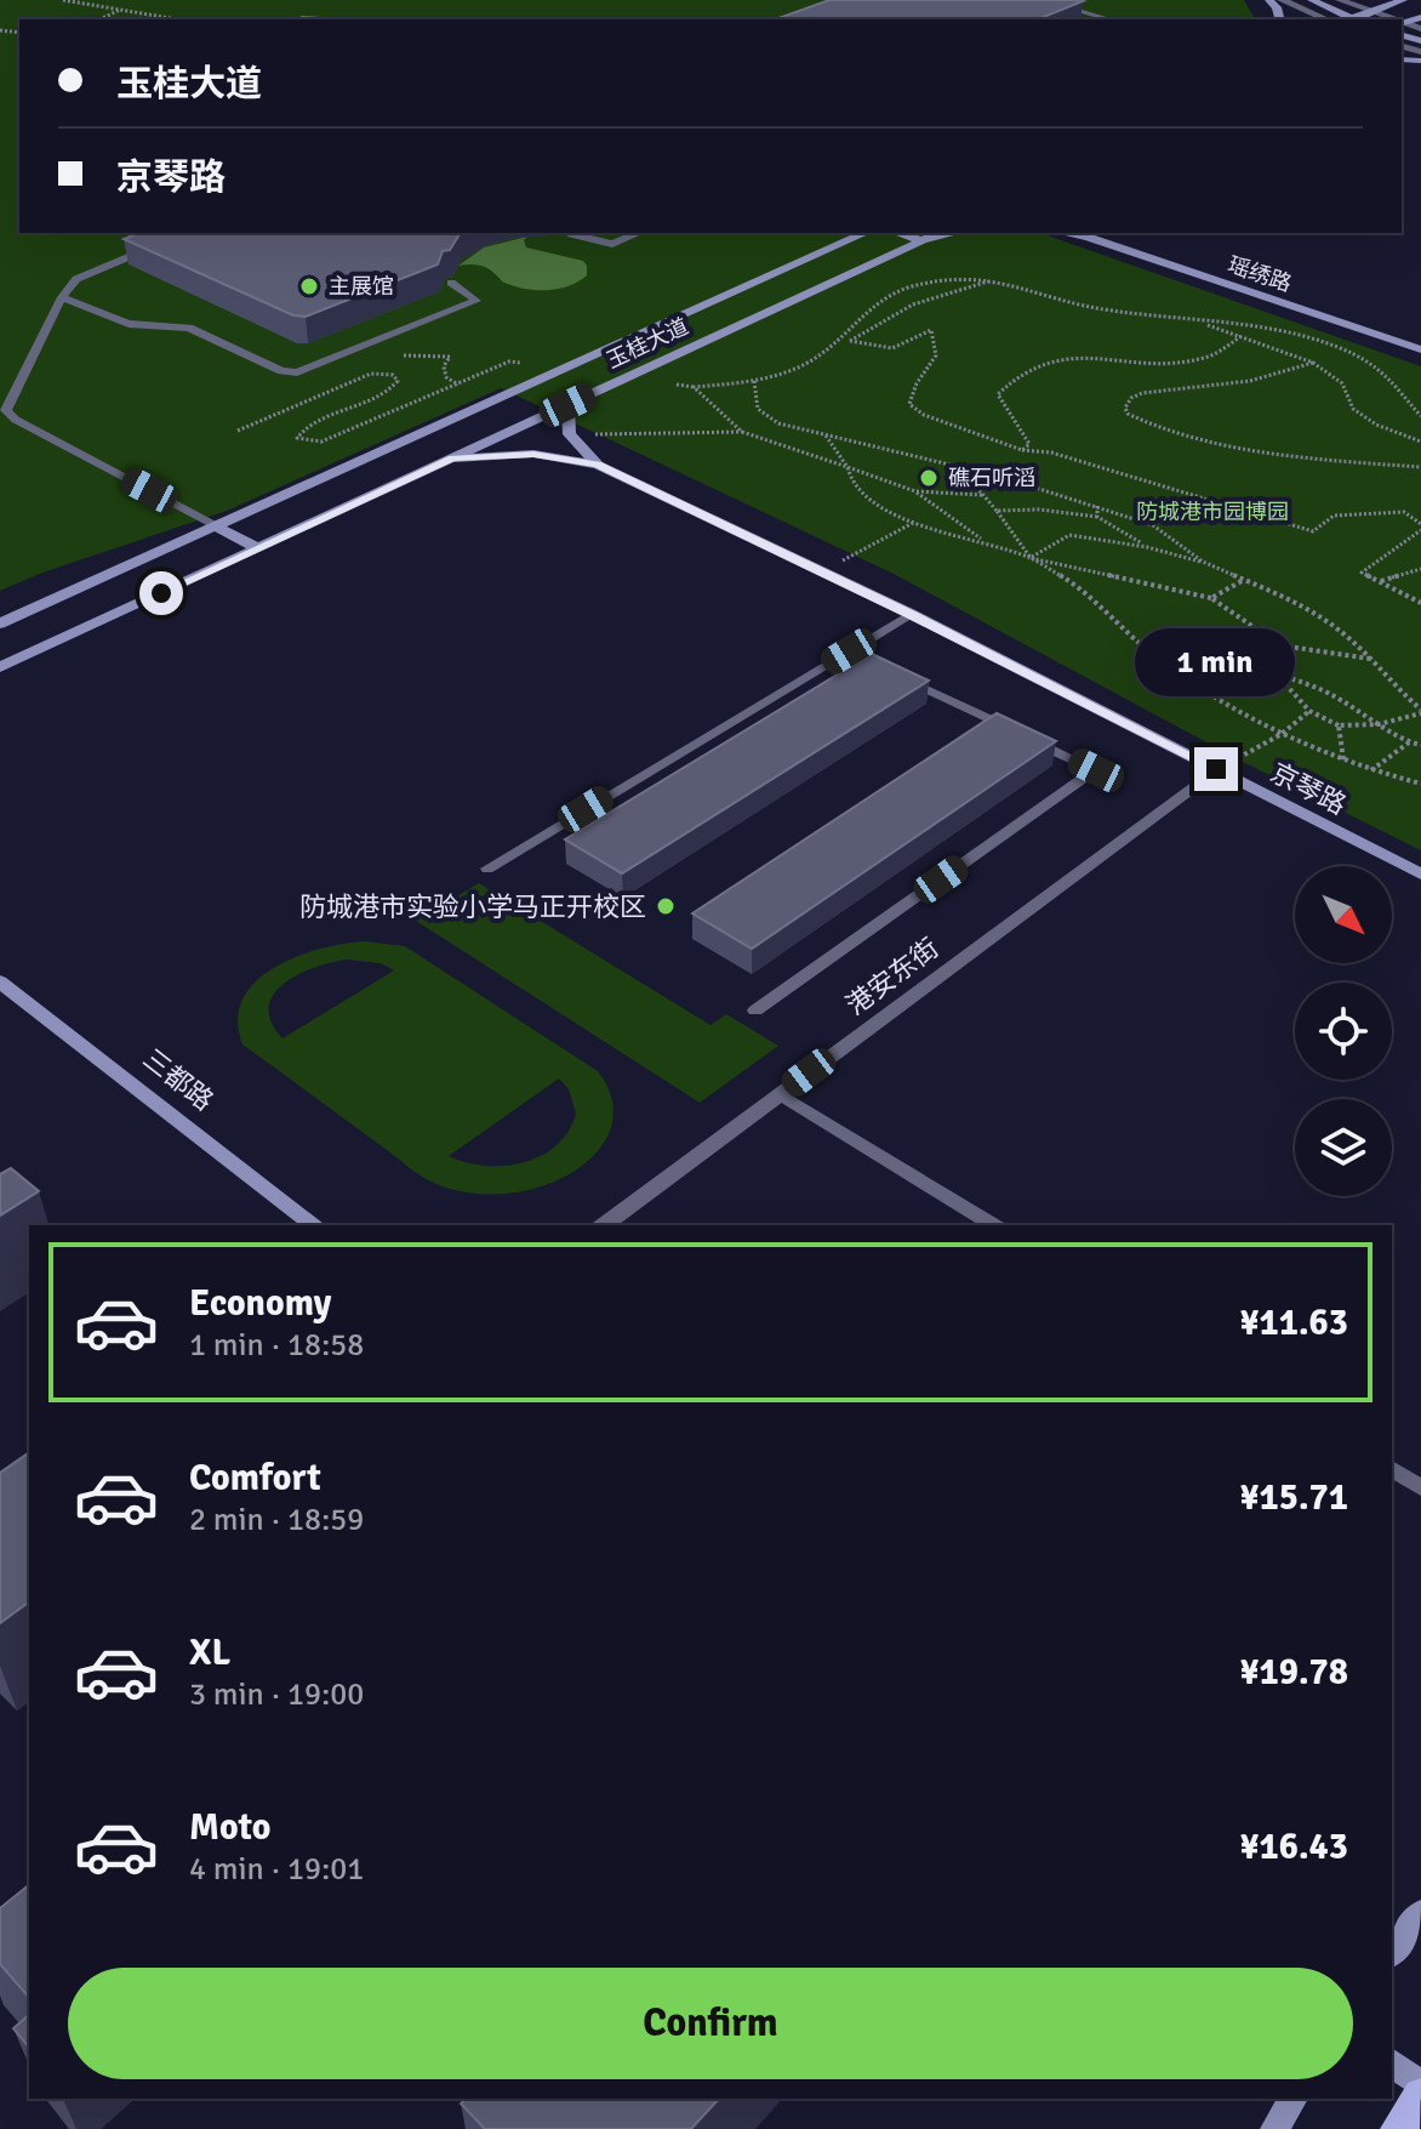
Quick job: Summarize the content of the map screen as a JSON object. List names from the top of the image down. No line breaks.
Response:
{"streets":{"main road":["瑶绣路","玉桂大道","京琴路","三都路"],"street":["港安东街"]},"crossings":[["京琴路","港安东街"]],"parks":["防城港市园博园"],"places":["主展馆","礁石听滔","防城港市实验小学马正开校区"],"north":"bottom right","page":{"banner":["玉桂大道","京琴路"],"bubble":"1 min","list":[{"name":"Economy","note":"1 min · 18:58","value":"¥11.63"},{"name":"Comfort","note":"2 min · 18:59","value":"¥15.71"},{"name":"XL","note":"3 min · 19:00","value":"¥19.78"},{"name":"Moto","note":"4 min · 19:01","value":"¥16.43"}],"buttons":"Confirm"}}
